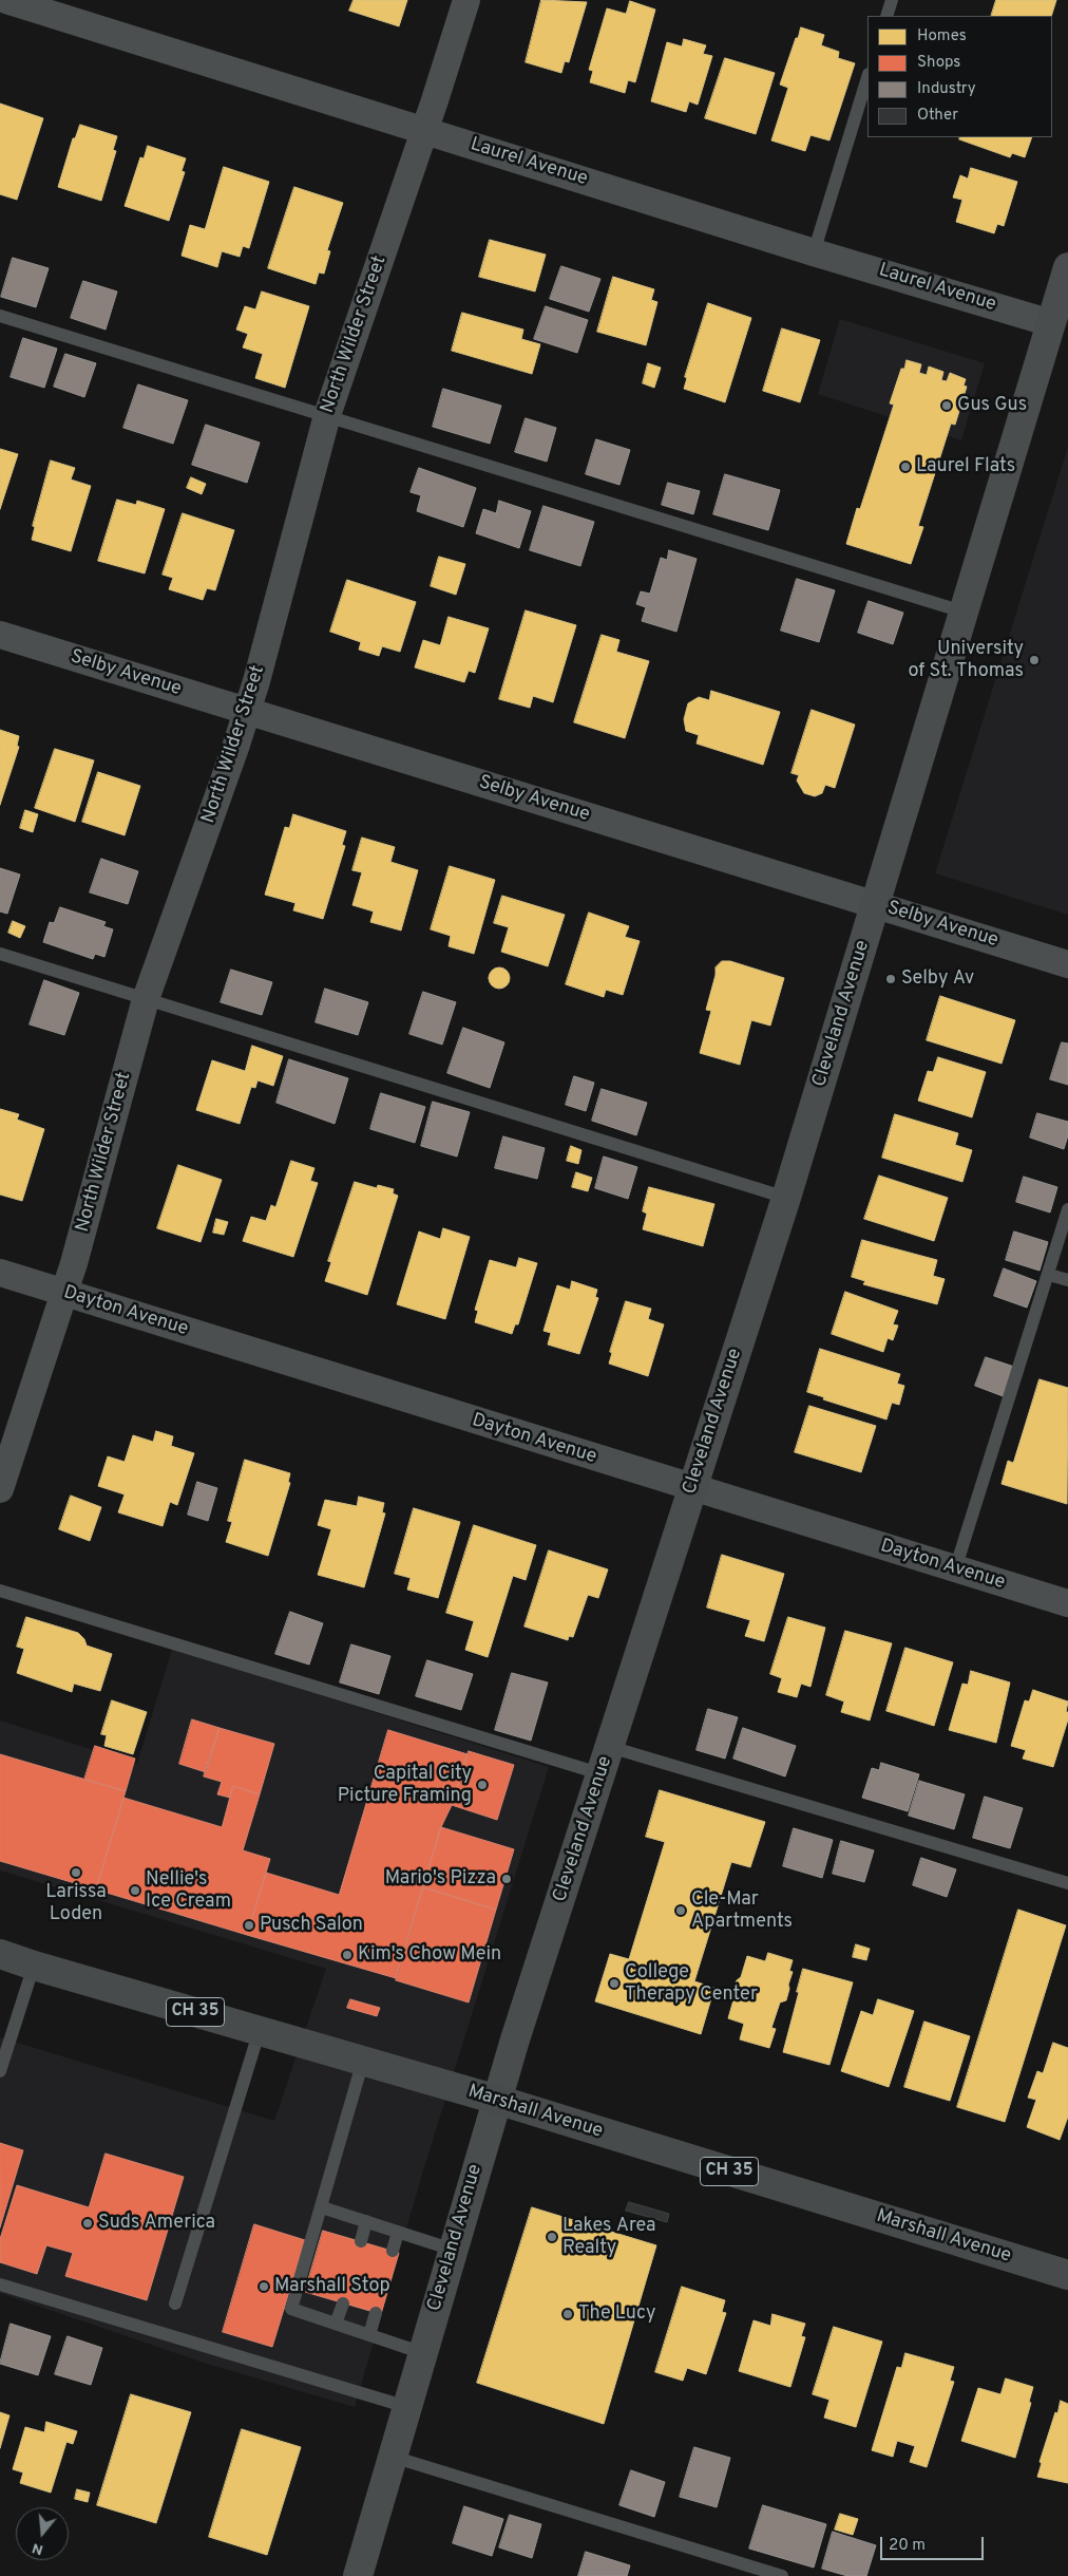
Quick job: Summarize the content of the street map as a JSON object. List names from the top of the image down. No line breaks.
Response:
{"streets":{"main road":["CH 35","Marshall Avenue"],"street":["Laurel Avenue","North Wilder Street","Selby Avenue","Cleveland Avenue","Dayton Avenue"]},"crossings":[["Laurel Avenue","North Wilder Street"],["Laurel Avenue","Cleveland Avenue"],["North Wilder Street","Selby Avenue"],["North Wilder Street","Dayton Avenue"],["Selby Avenue","Cleveland Avenue"],["Cleveland Avenue","Dayton Avenue"],["Cleveland Avenue","Marshall Avenue"]],"places":["Gus Gus","Laurel Flats","University of St. Thomas","Selby Av","Capital City Picture Framing","Larissa Loden","Mario's Pizza","Nellie's Ice Cream","Cle-Mar Apartments","Pusch Salon","Kim's Chow Mein","College Therapy Center","Suds America","Lakes Area Realty","Marshall Stop","The Lucy"],"legend":["Homes","Shops","Industry","Other"],"scale_bar":"20 m","north":"bottom"}
